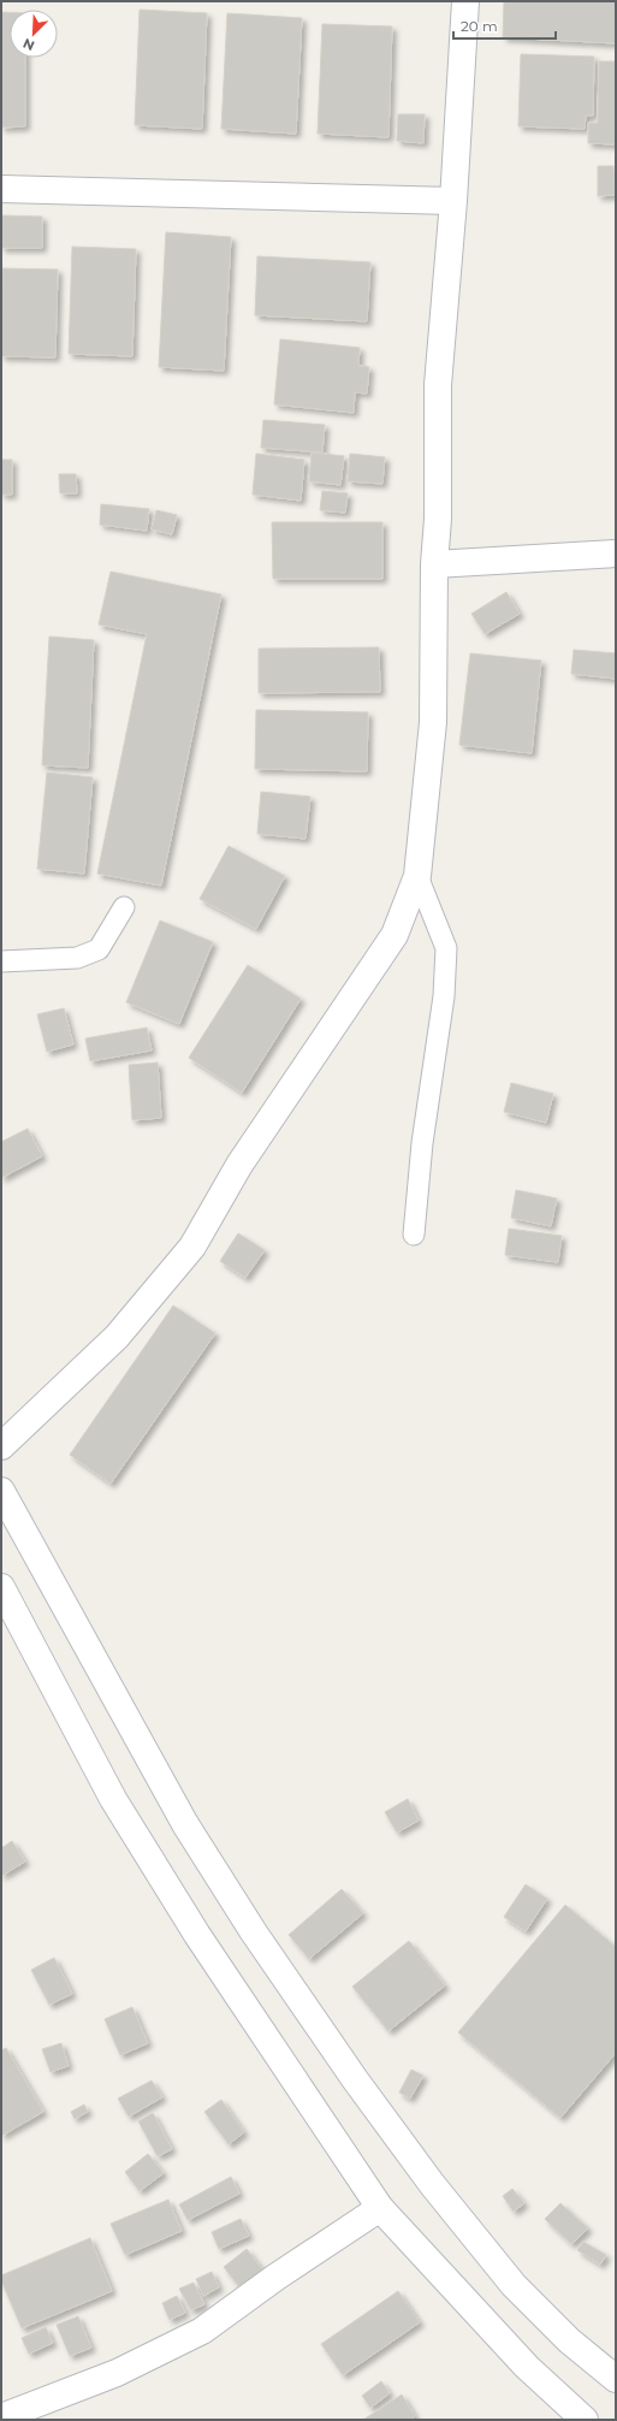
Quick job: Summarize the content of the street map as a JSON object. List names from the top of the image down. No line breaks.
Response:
{"scale_bar":"20 m","north":"bottom left"}
